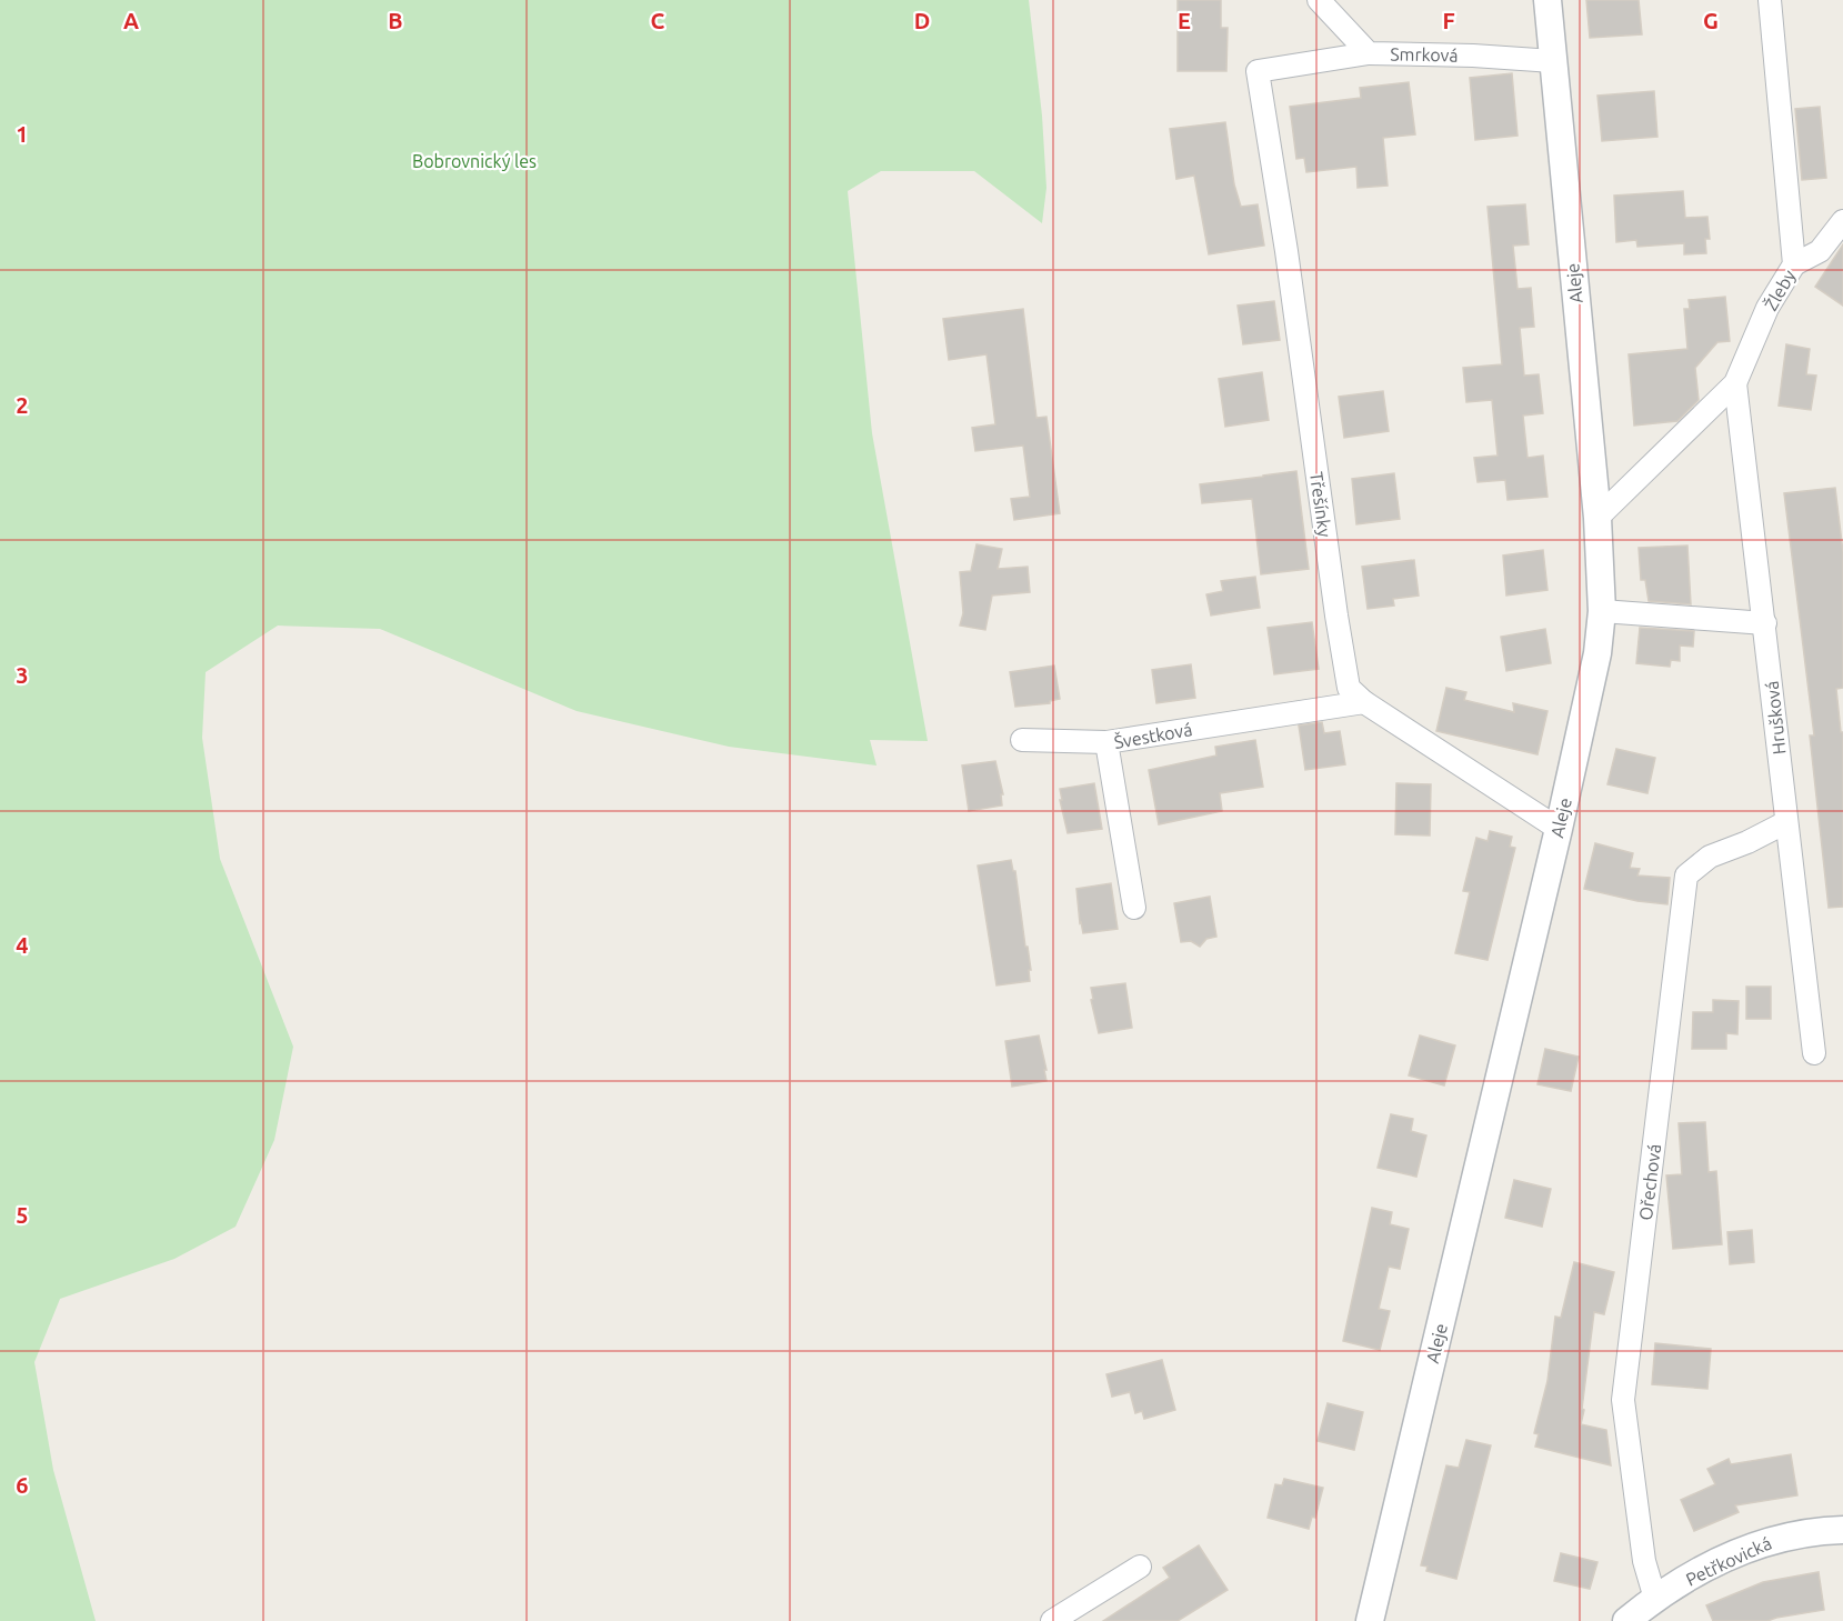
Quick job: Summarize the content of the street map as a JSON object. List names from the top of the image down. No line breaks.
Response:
{"streets":{"street":["Smrková","Aleje","Žleby","Třešínky","Hrušková","Švestková","Ořechová","Petřkovická"]},"crossings":[["Smrková","Aleje"],["Smrková","Třešínky"],["Aleje","Žleby"],["Aleje","Třešínky"],["Žleby","Hrušková"],["Třešínky","Švestková"],["Hrušková","Ořechová"],["Ořechová","Petřkovická"]],"parks":["Bobrovnický les"],"grid":{"columns":["A","B","C","D","E","F","G"],"rows":["1","2","3","4","5","6"]}}
